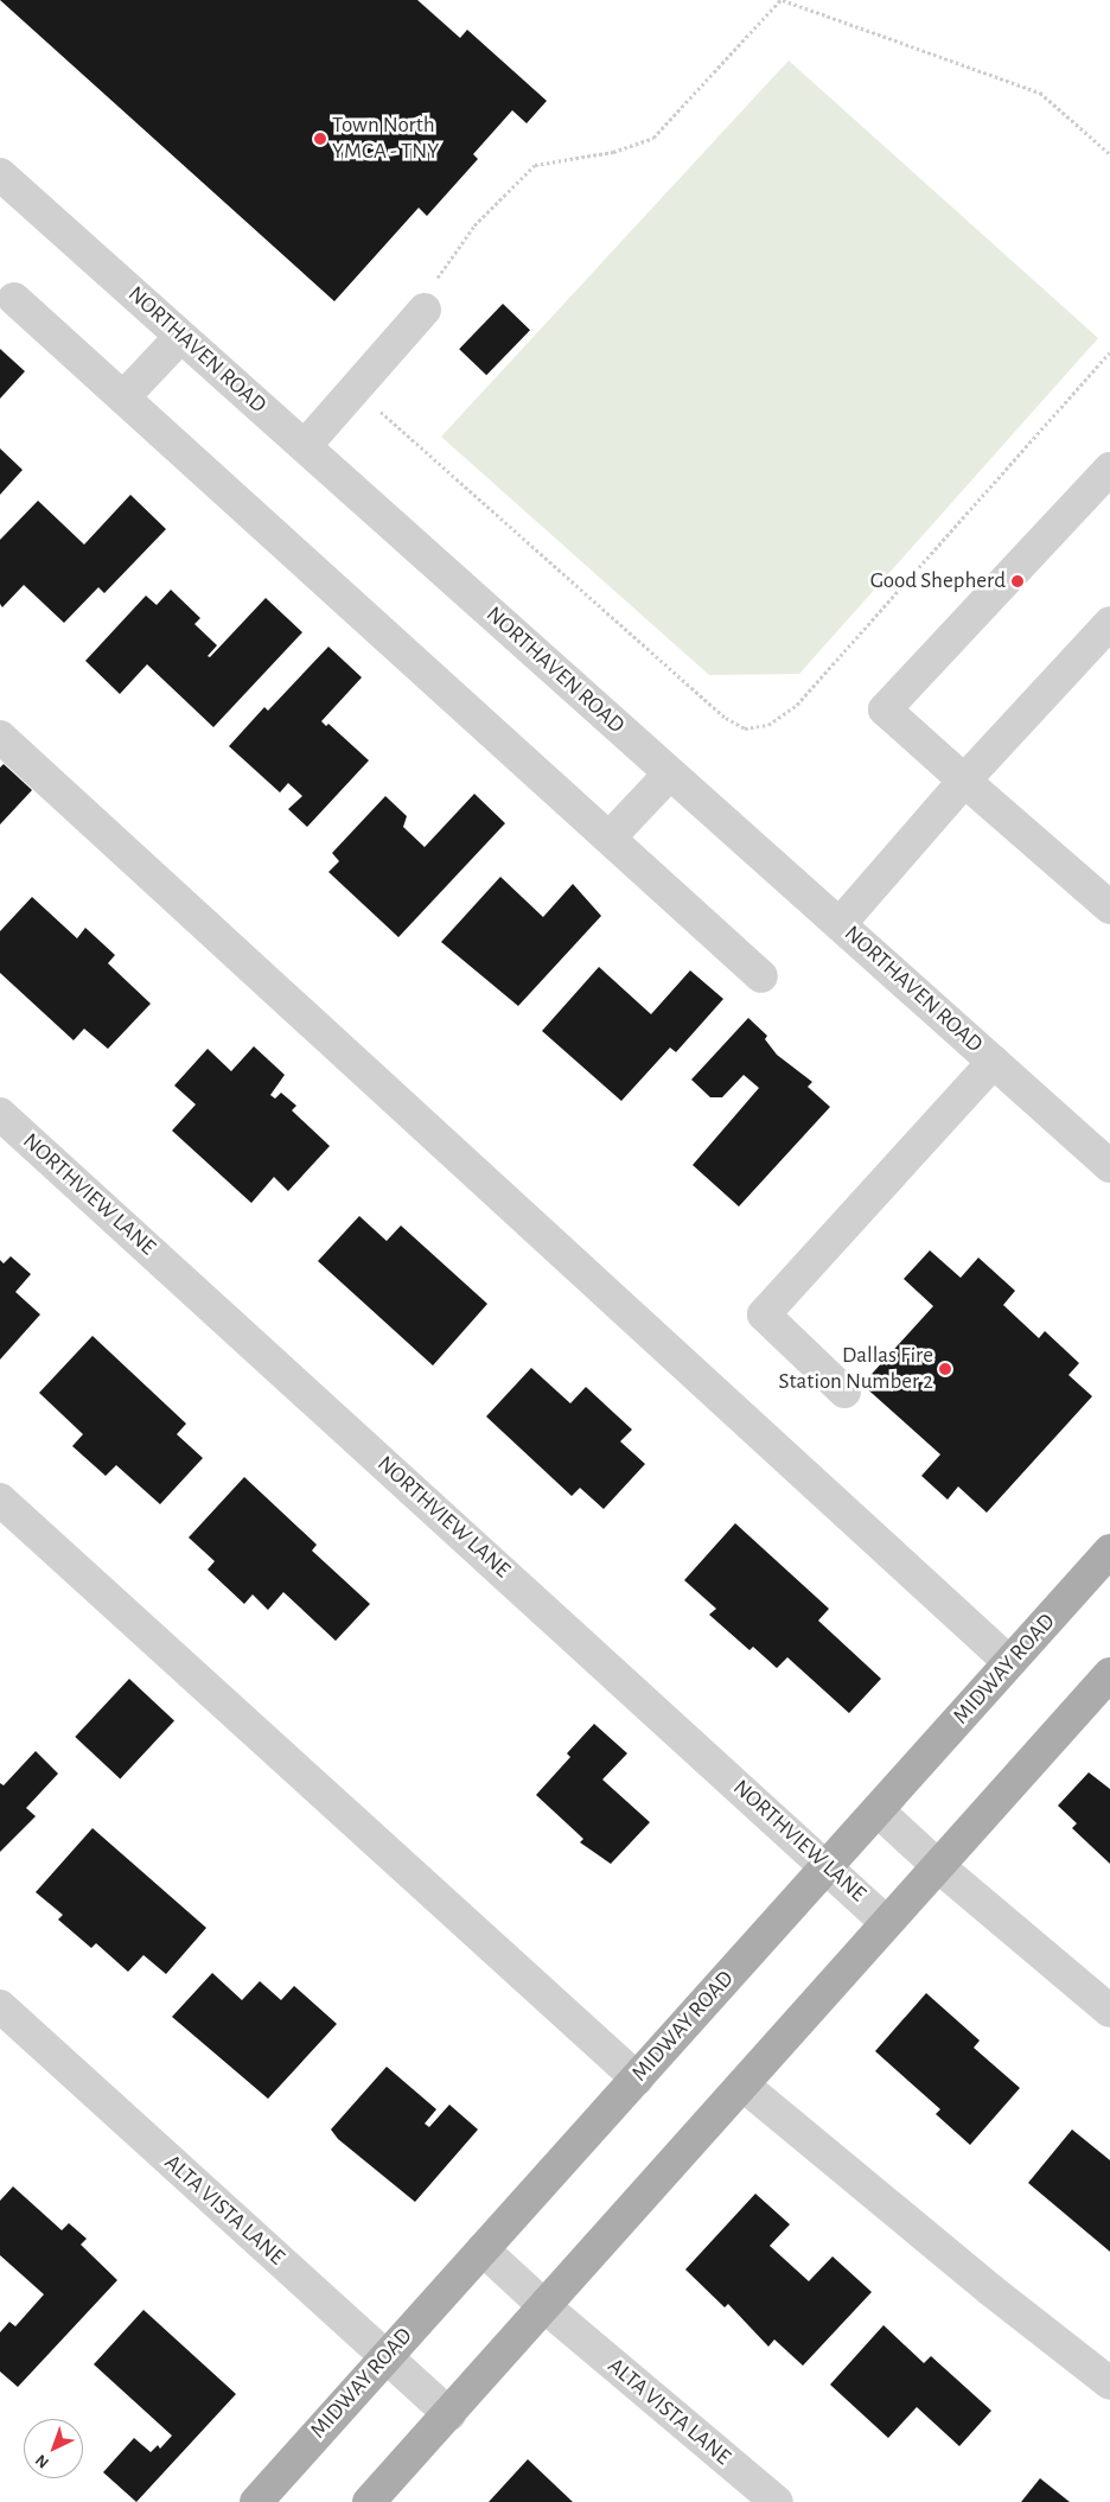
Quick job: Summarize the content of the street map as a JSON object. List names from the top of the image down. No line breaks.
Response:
{"streets":{"main road":["MIDWAY ROAD"],"street":["NORTHAVEN ROAD","NORTHVIEW LANE","ALTA VISTA LANE"]},"crossings":[["NORTHVIEW LANE","MIDWAY ROAD"],["MIDWAY ROAD","ALTA VISTA LANE"]],"places":["Town North YMCA - TNY","Good Shepherd","Dallas Fire Station Number 2"],"north":"bottom left"}
